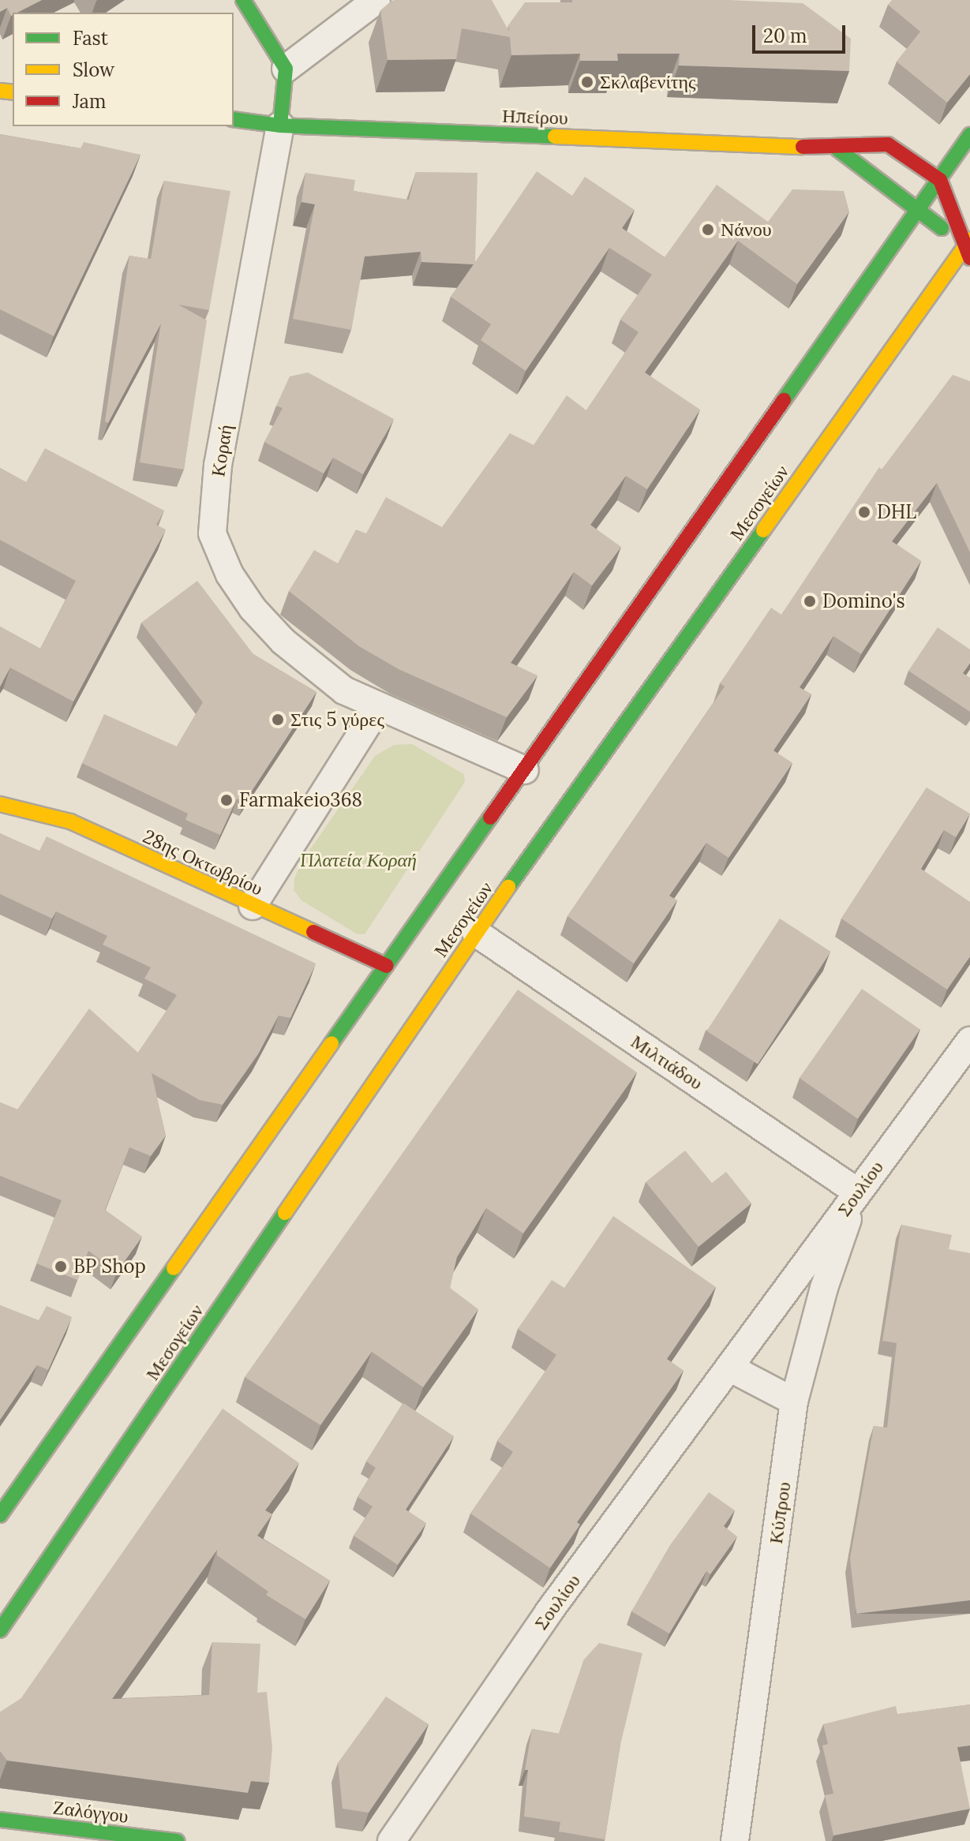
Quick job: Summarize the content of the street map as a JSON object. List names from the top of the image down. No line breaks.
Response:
{"streets":{"main road":["Ηπείρου","Μεσογείων","28ης Οκτωβρίου","Ζαλόγγου"],"street":["Κοραή","Μιλτιάδου","Σουλίου","Κύπρου"]},"crossings":[["Ηπείρου","Κοραή"],["Ηπείρου","Μεσογείων"],["Κοραή","Μεσογείων"],["Μεσογείων","28ης Οκτωβρίου"],["Μεσογείων","Μιλτιάδου"],["Μιλτιάδου","Σουλίου"],["Μιλτιάδου","Κύπρου"],["Σουλίου","Κύπρου"]],"parks":["Πλατεία Κοραή"],"places":["Σκλαβενίτης","Νάνου","DHL","Domino's","Στις 5 γύρες","Farmakeio368","BP Shop"],"legend":["Fast","Slow","Jam"],"scale_bar":"20 m"}
